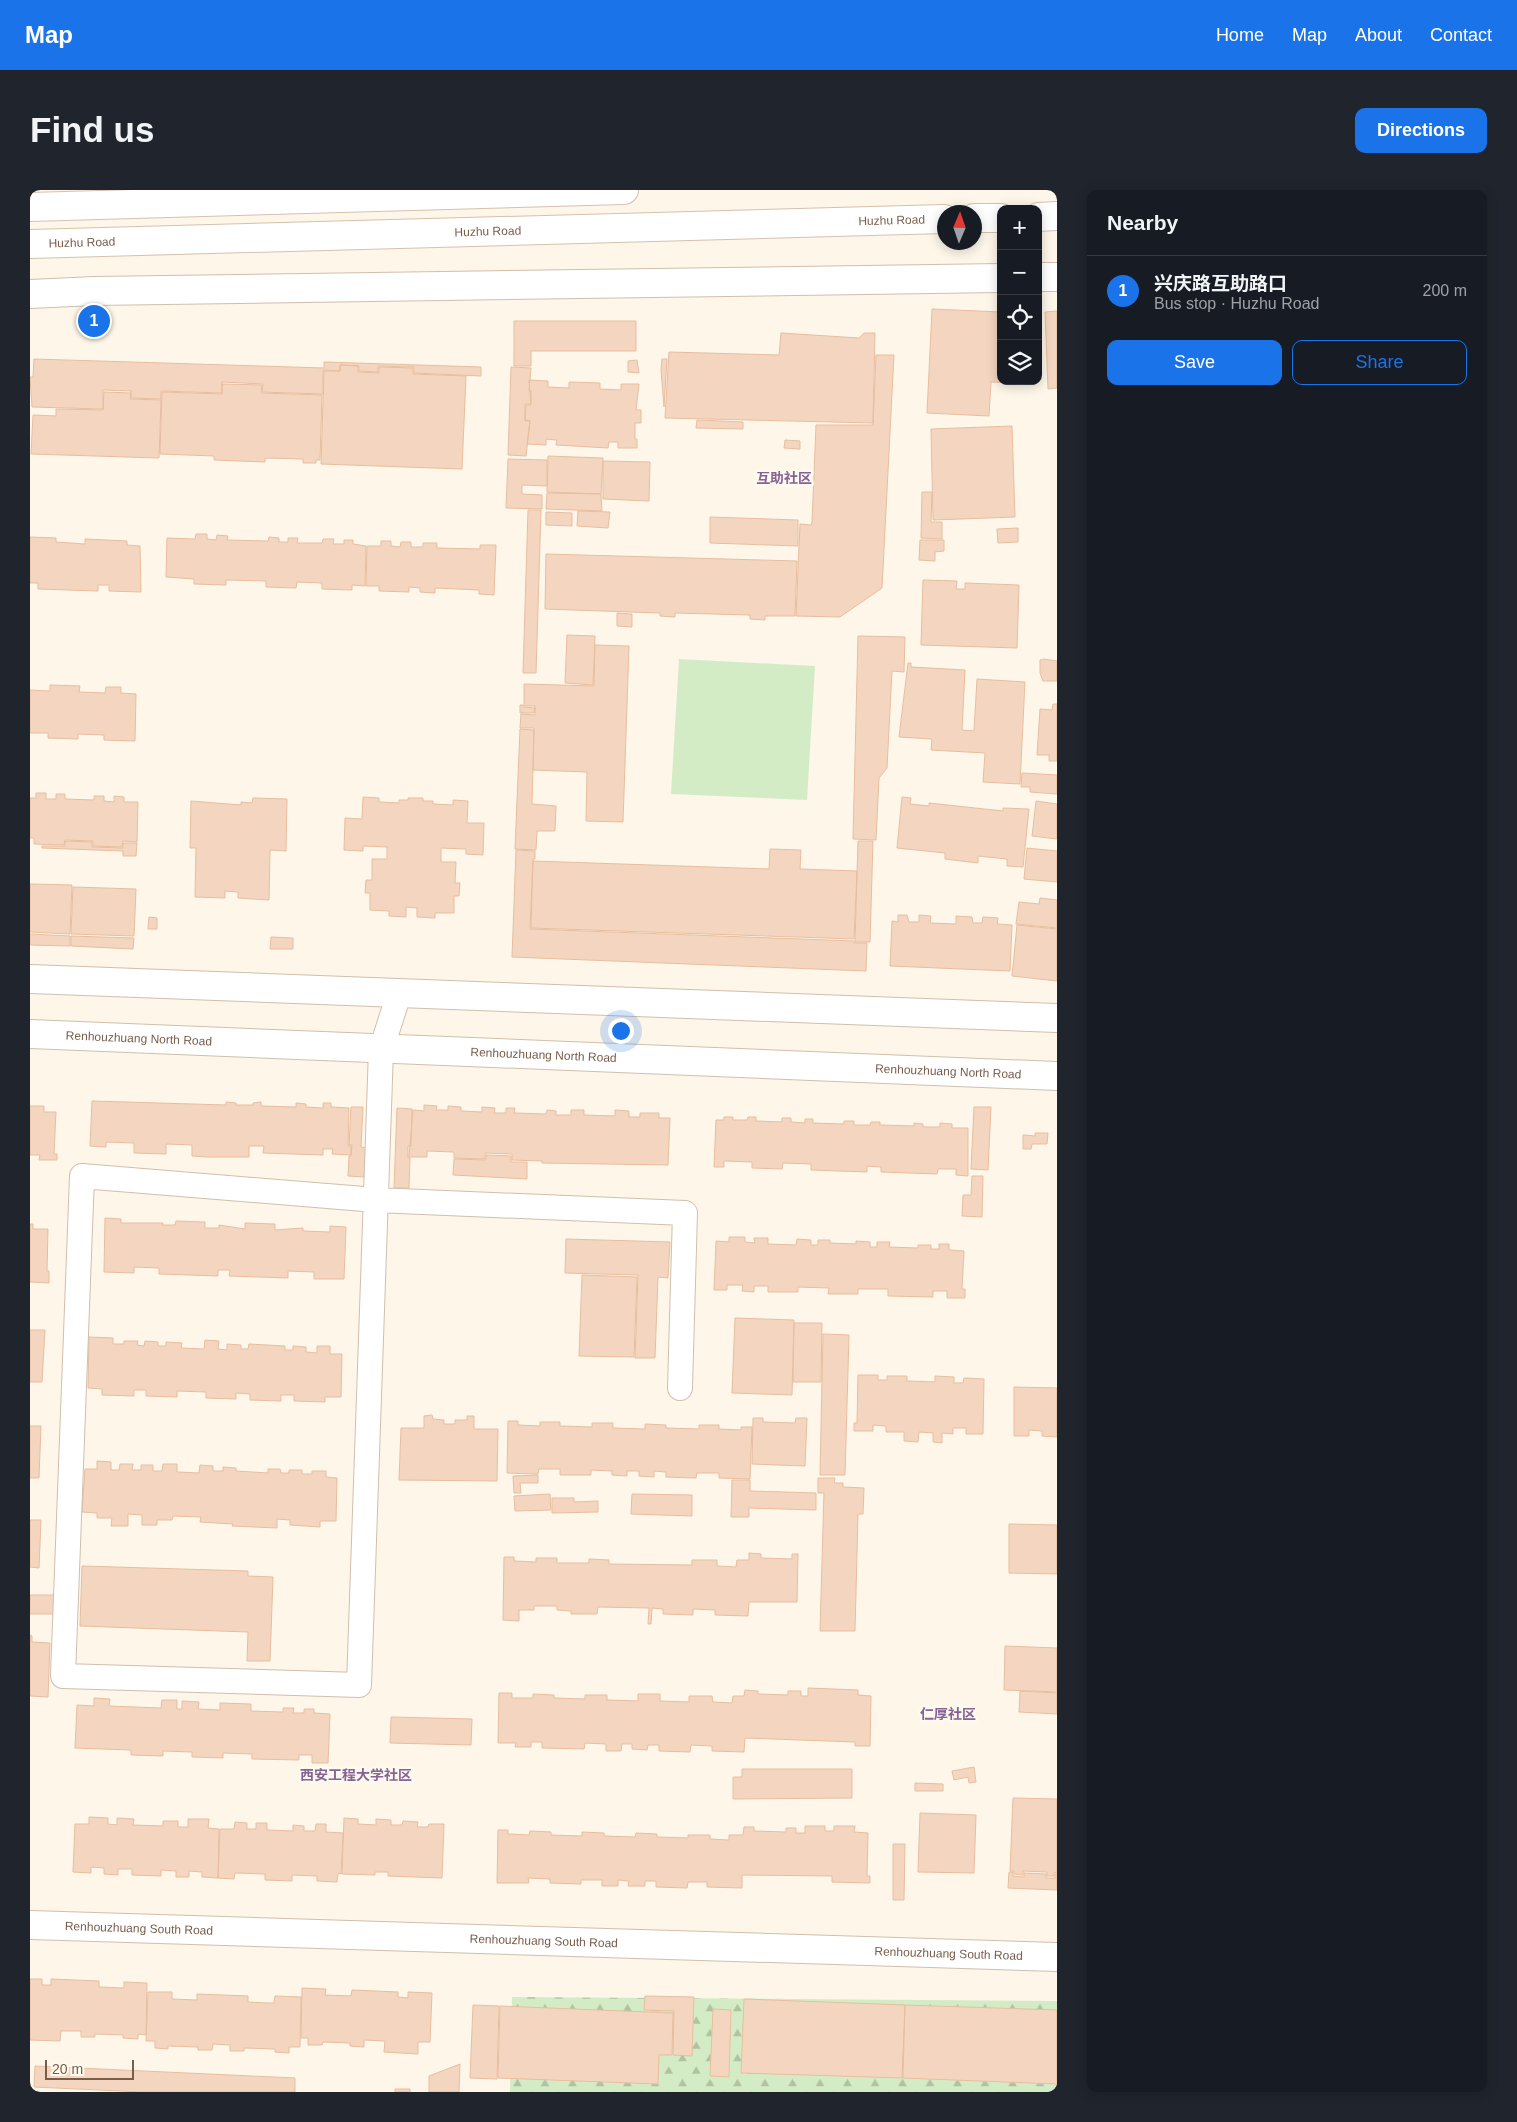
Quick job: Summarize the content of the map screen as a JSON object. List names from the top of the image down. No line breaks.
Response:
{"streets":{"street":["Huzhu Road","Renhouzhuang North Road","Renhouzhuang South Road"]},"districts":["互助社区","仁厚社区","西安工程大学社区"],"scale_bar":"20 m","north":"top","page":{"header":"Map","nav":["Home","Map","About","Contact"],"buttons":["Directions",["Save","Share"]],"title":"Find us","heading":"Nearby","map_buttons":["+","−"],"list":[{"mark":"1","name":"兴庆路互助路口","note":"Bus stop · Huzhu Road","value":"200 m"}],"pins":"1","scale":"20 m"}}
